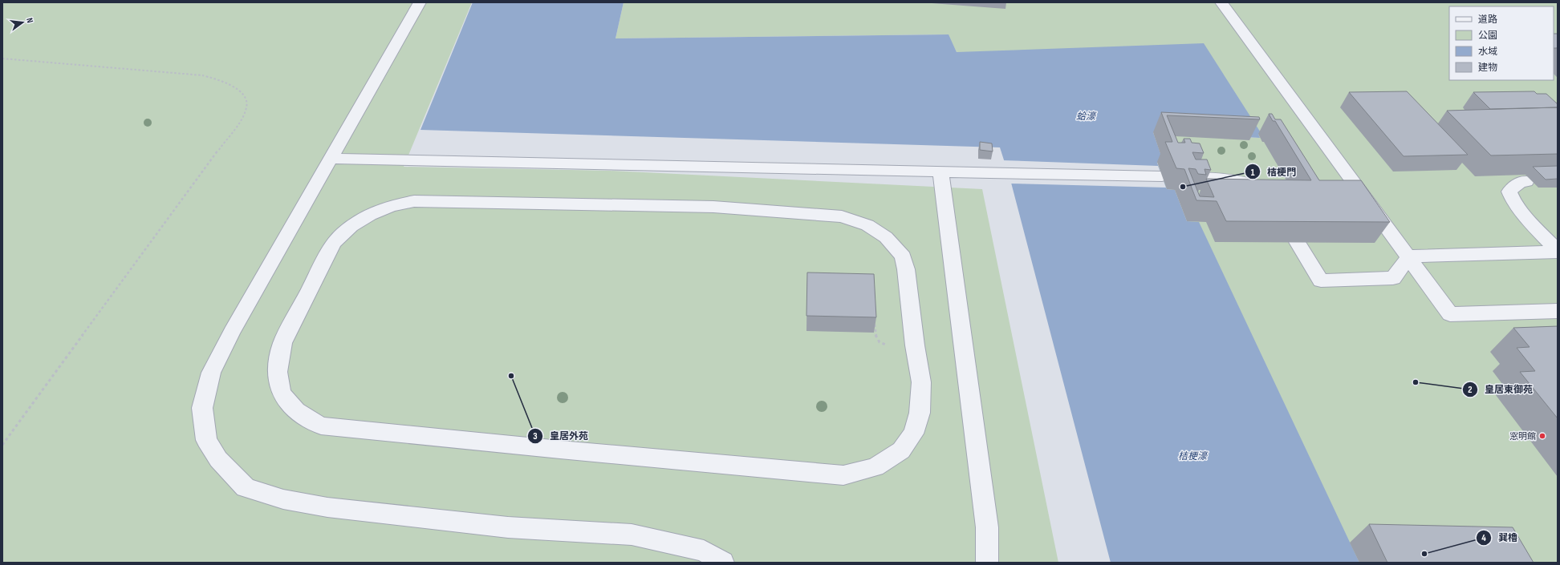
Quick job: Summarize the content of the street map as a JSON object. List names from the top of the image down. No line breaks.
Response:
{"water":["蛤濠","桔梗濠"],"places":["桔梗門","皇居外苑","皇居東御苑","窓明館","巽櫓"],"legend":["道路","公園","水域","建物"],"north":"right"}
